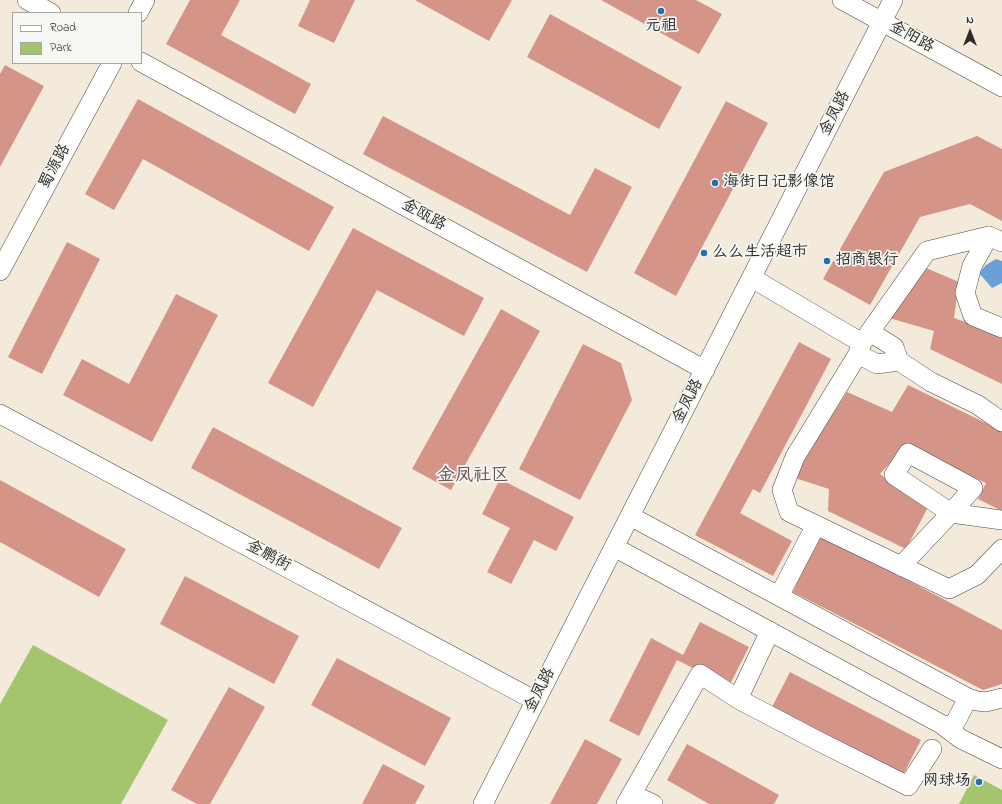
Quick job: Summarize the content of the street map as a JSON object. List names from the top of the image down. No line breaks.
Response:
{"streets":{"street":["金阳路","金凤路","蜀源路","金瓯路","金鹏街"]},"crossings":[["金阳路","金凤路"],["金凤路","金瓯路"],["金凤路","金鹏街"]],"districts":["金凤社区"],"places":["元祖","海街日记影像馆","么么生活超市","招商银行","网球场"],"legend":["Road","Park"],"north":"top"}
